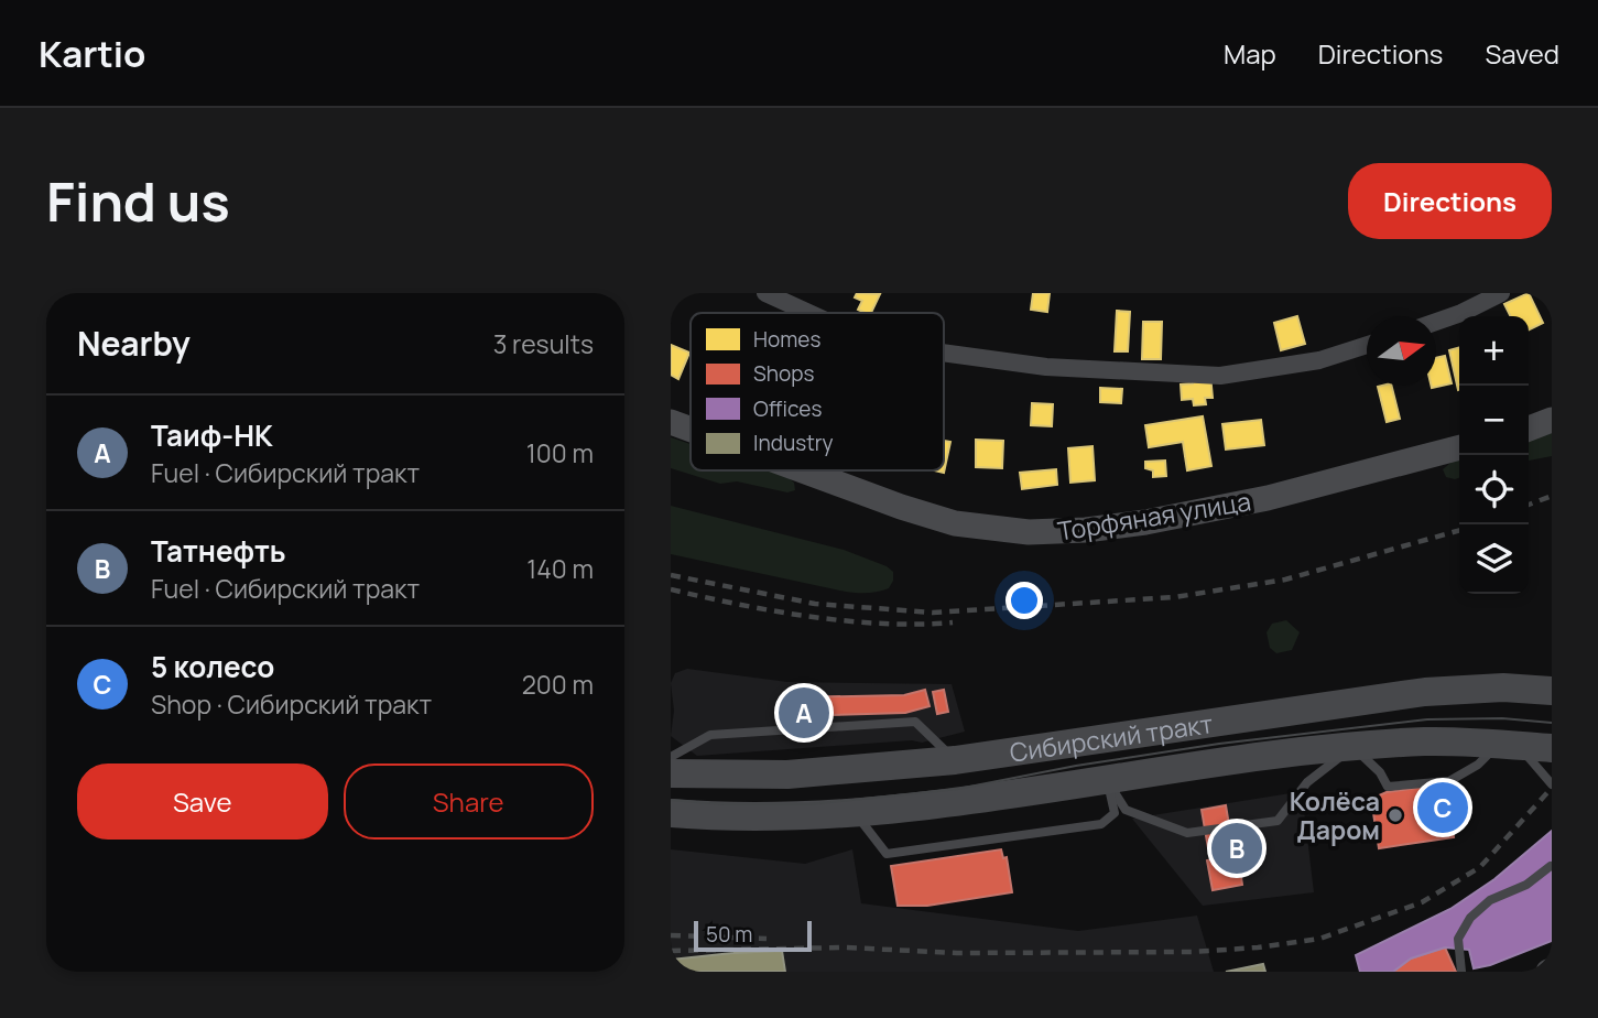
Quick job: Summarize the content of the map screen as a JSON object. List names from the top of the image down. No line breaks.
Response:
{"streets":{"main road":["Сибирский тракт"],"street":["Торфяная улица"]},"places":["Колёса Даром"],"legend":["Homes","Shops","Offices","Industry"],"scale_bar":"50 m","north":"right","page":{"header":"Kartio","nav":["Map","Directions","Saved"],"buttons":["Directions",["Save","Share"]],"title":"Find us","heading":["Nearby","3 results"],"map_buttons":["+","−"],"list":[{"mark":"A","name":"Таиф-НК","note":"Fuel · Сибирский тракт","value":"100 m"},{"mark":"B","name":"Татнефть","note":"Fuel · Сибирский тракт","value":"140 m"},{"mark":"C","name":"5 колесо","note":"Shop · Сибирский тракт","value":"200 m"}],"pins":["A","C","B"],"scale":"50 m"}}
